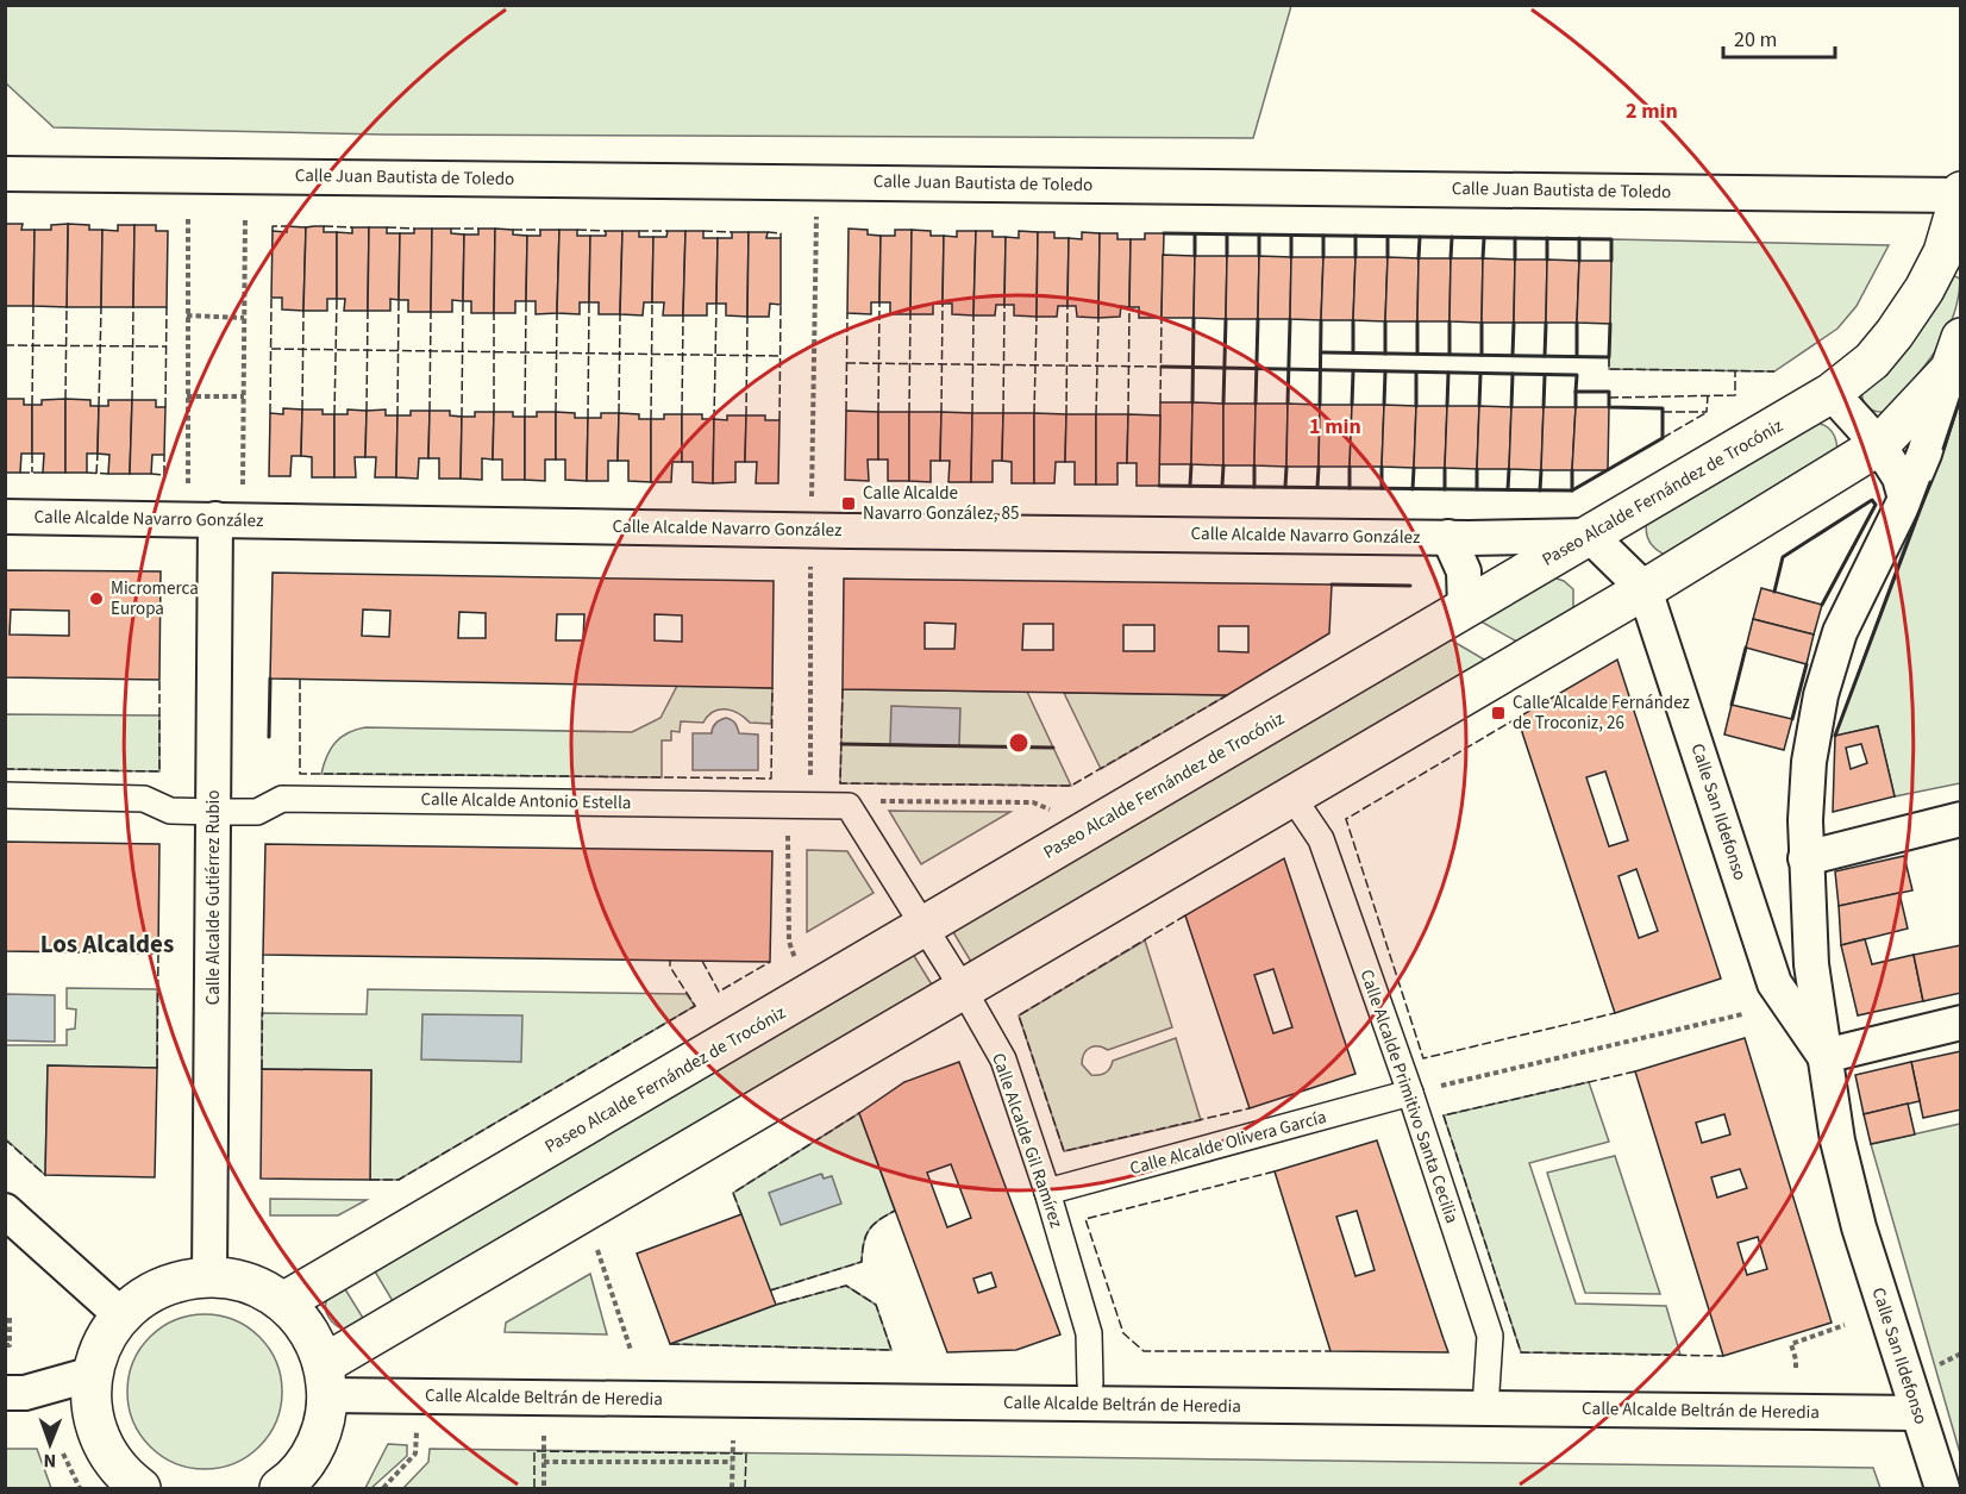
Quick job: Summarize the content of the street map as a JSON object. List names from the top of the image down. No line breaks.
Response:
{"streets":{"main road":["Paseo Alcalde Fernández de Trocóniz"],"street":["Calle Juan Bautista de Toledo","Calle Alcalde Navarro González","Calle Alcalde Antonio Estella","Calle San Ildefonso","Calle Alcalde Gutiérrez Rubio","Calle Alcalde Primitivo Santa Cecilia","Calle Alcalde Gil Ramírez","Calle Alcalde Olivera García","Calle Alcalde Beltrán de Heredia"]},"crossings":[["Calle Juan Bautista de Toledo","Paseo Alcalde Fernández de Trocóniz"],["Paseo Alcalde Fernández de Trocóniz","Calle Alcalde Navarro González"],["Paseo Alcalde Fernández de Trocóniz","Calle San Ildefonso"],["Paseo Alcalde Fernández de Trocóniz","Calle Alcalde Gil Ramírez"],["Calle Alcalde Navarro González","Calle San Ildefonso"],["Calle Alcalde Navarro González","Calle Alcalde Gutiérrez Rubio"],["Calle Alcalde Antonio Estella","Calle Alcalde Gutiérrez Rubio"],["Calle Alcalde Antonio Estella","Calle Alcalde Gil Ramírez"],["Calle San Ildefonso","Calle Alcalde Beltrán de Heredia"],["Calle Alcalde Primitivo Santa Cecilia","Calle Alcalde Olivera García"],["Calle Alcalde Primitivo Santa Cecilia","Calle Alcalde Beltrán de Heredia"],["Calle Alcalde Gil Ramírez","Calle Alcalde Olivera García"]],"districts":["Los Alcaldes"],"places":{"transit":["Calle Alcalde Navarro González, 85","Calle Alcalde Fernández de Troconiz, 26"],"other":["Micromerca Europa"]},"scale_bar":"20 m","north":"bottom","rings":["2 min","1 min"]}
